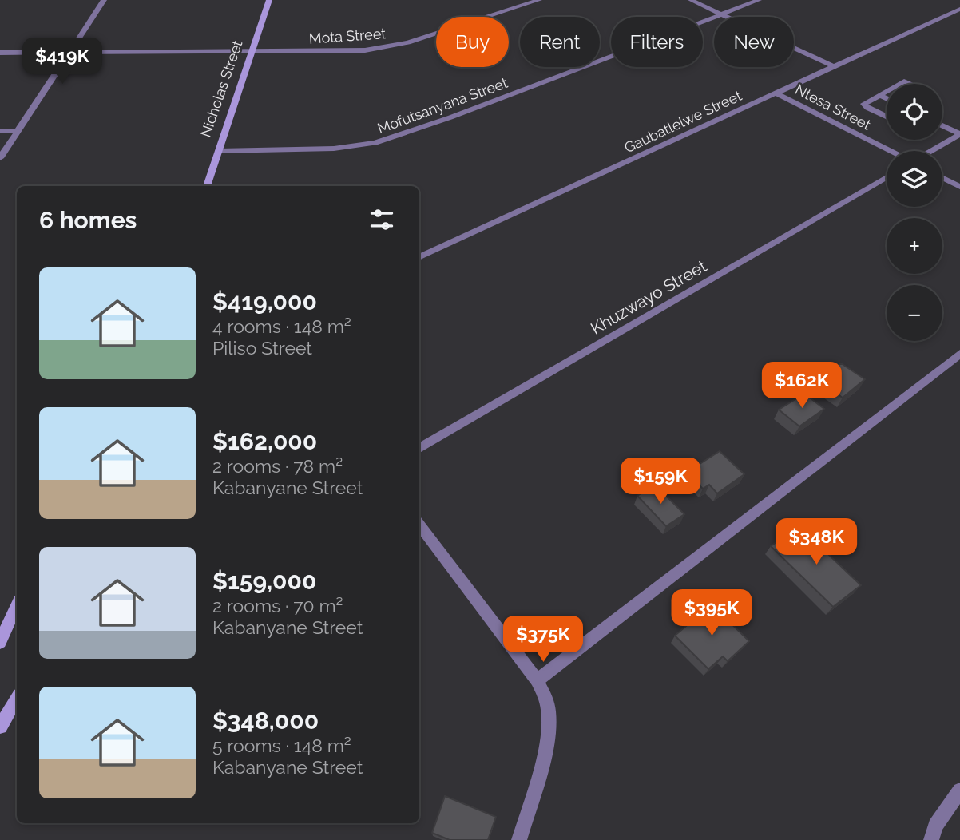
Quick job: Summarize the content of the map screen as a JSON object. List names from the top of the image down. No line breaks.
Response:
{"streets":{"street":["Mota Street","Nicholas Street","Mofutsanyana Street","Ntesa Street","Gaubatlelwe Street","Khuzwayo Street"]},"crossings":[["Mota Street","Nicholas Street"],["Nicholas Street","Mofutsanyana Street"],["Ntesa Street","Gaubatlelwe Street"]],"page":{"chip":["Buy","Rent","Filters","New"],"price":["$419K","$162K","$159K","$348K","$395K","$375K"],"map_buttons":["+","−"],"heading":"6 homes","list":[{"name":"$419,000","note":"4 rooms · 148 m² · Piliso Street"},{"name":"$162,000","note":"2 rooms · 78 m² · Kabanyane Street"},{"name":"$159,000","note":"2 rooms · 70 m² · Kabanyane Street"},{"name":"$348,000","note":"5 rooms · 148 m² · Kabanyane Street"}]}}
